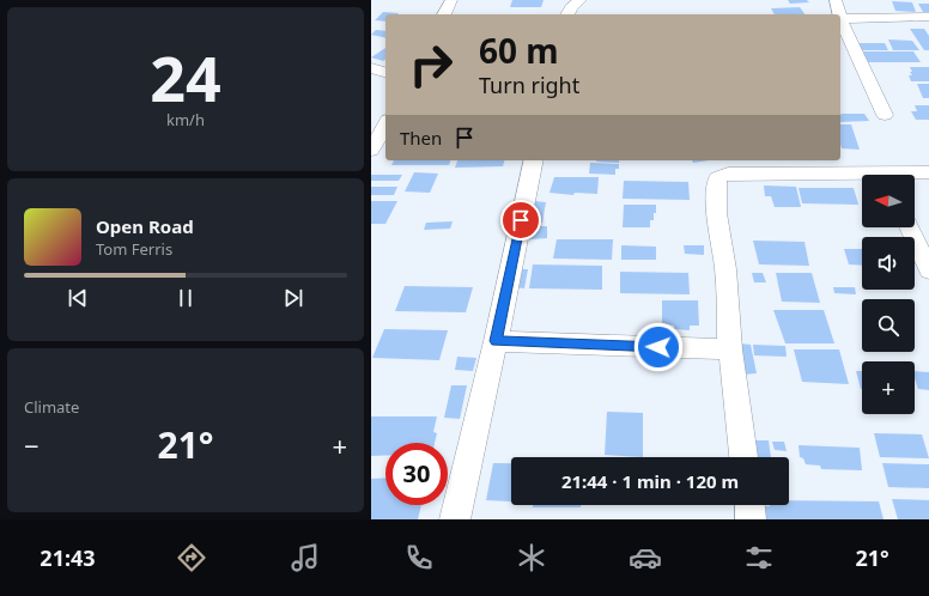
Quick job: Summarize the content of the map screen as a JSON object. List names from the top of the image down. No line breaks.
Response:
{"north":"left","page":{"tile":[["24","km/h"],"Climate"],"turn":["60 m","Turn right"],"then":"Then","map_buttons":"+","song":["Open Road","Tom Ferris"],"heat":["−","21°","+"],"limit":"30","trip":"21:44 · 1 min · 120 m","tabs":["21:43","21°"]}}
